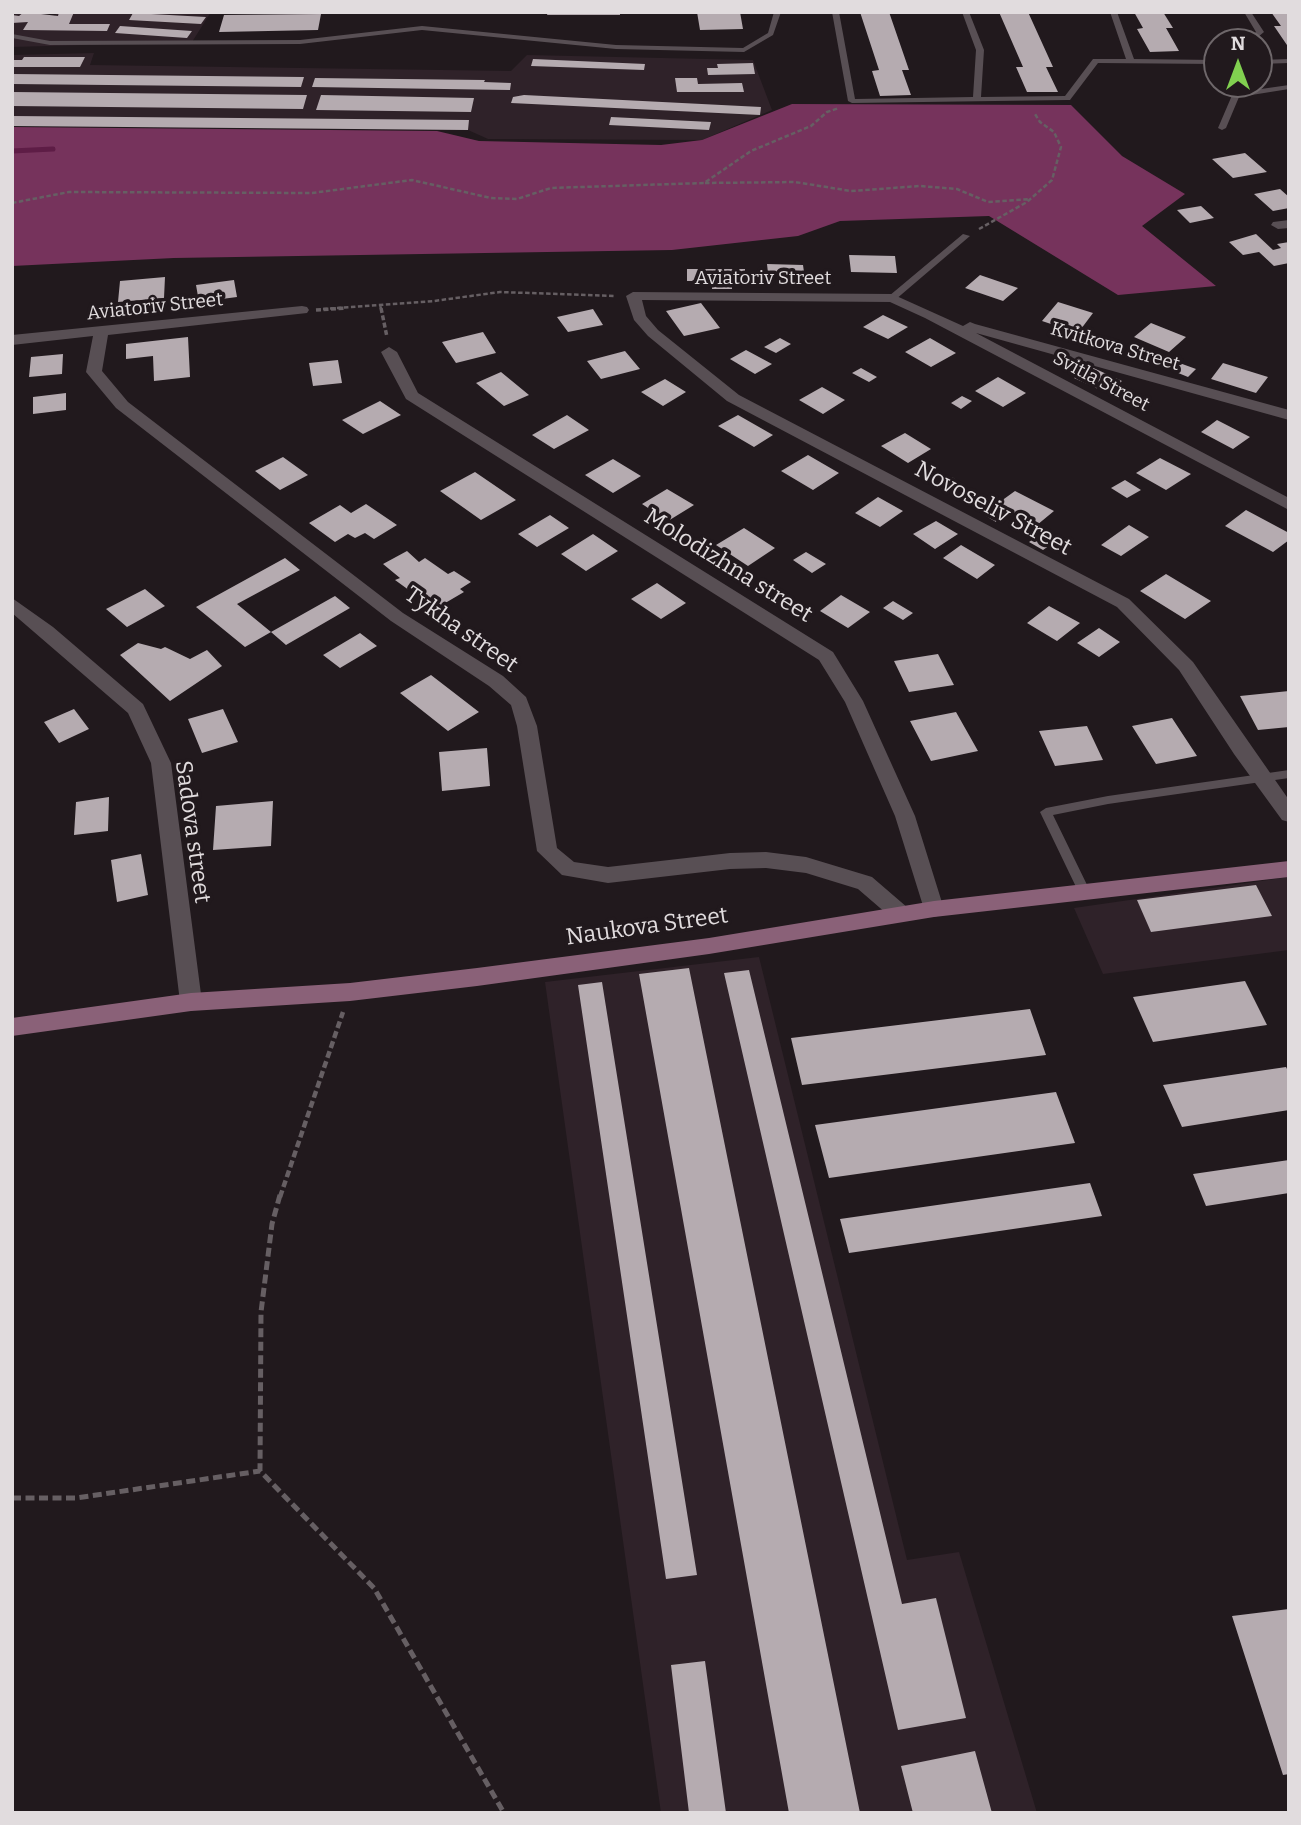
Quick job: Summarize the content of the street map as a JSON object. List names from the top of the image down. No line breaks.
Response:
{"streets":{"street":["Aviatoriv Street","Kvitkova Street","Svitla Street","Novoseliv Street","Molodizhna street","Tykha street","Sadova street","Naukova Street"]},"crossings":[["Aviatoriv Street","Svitla Street"],["Aviatoriv Street","Novoseliv Street"],["Aviatoriv Street","Tykha street"],["Kvitkova Street","Svitla Street"],["Molodizhna street","Naukova Street"],["Tykha street","Naukova Street"],["Sadova street","Naukova Street"]],"north":"top"}
